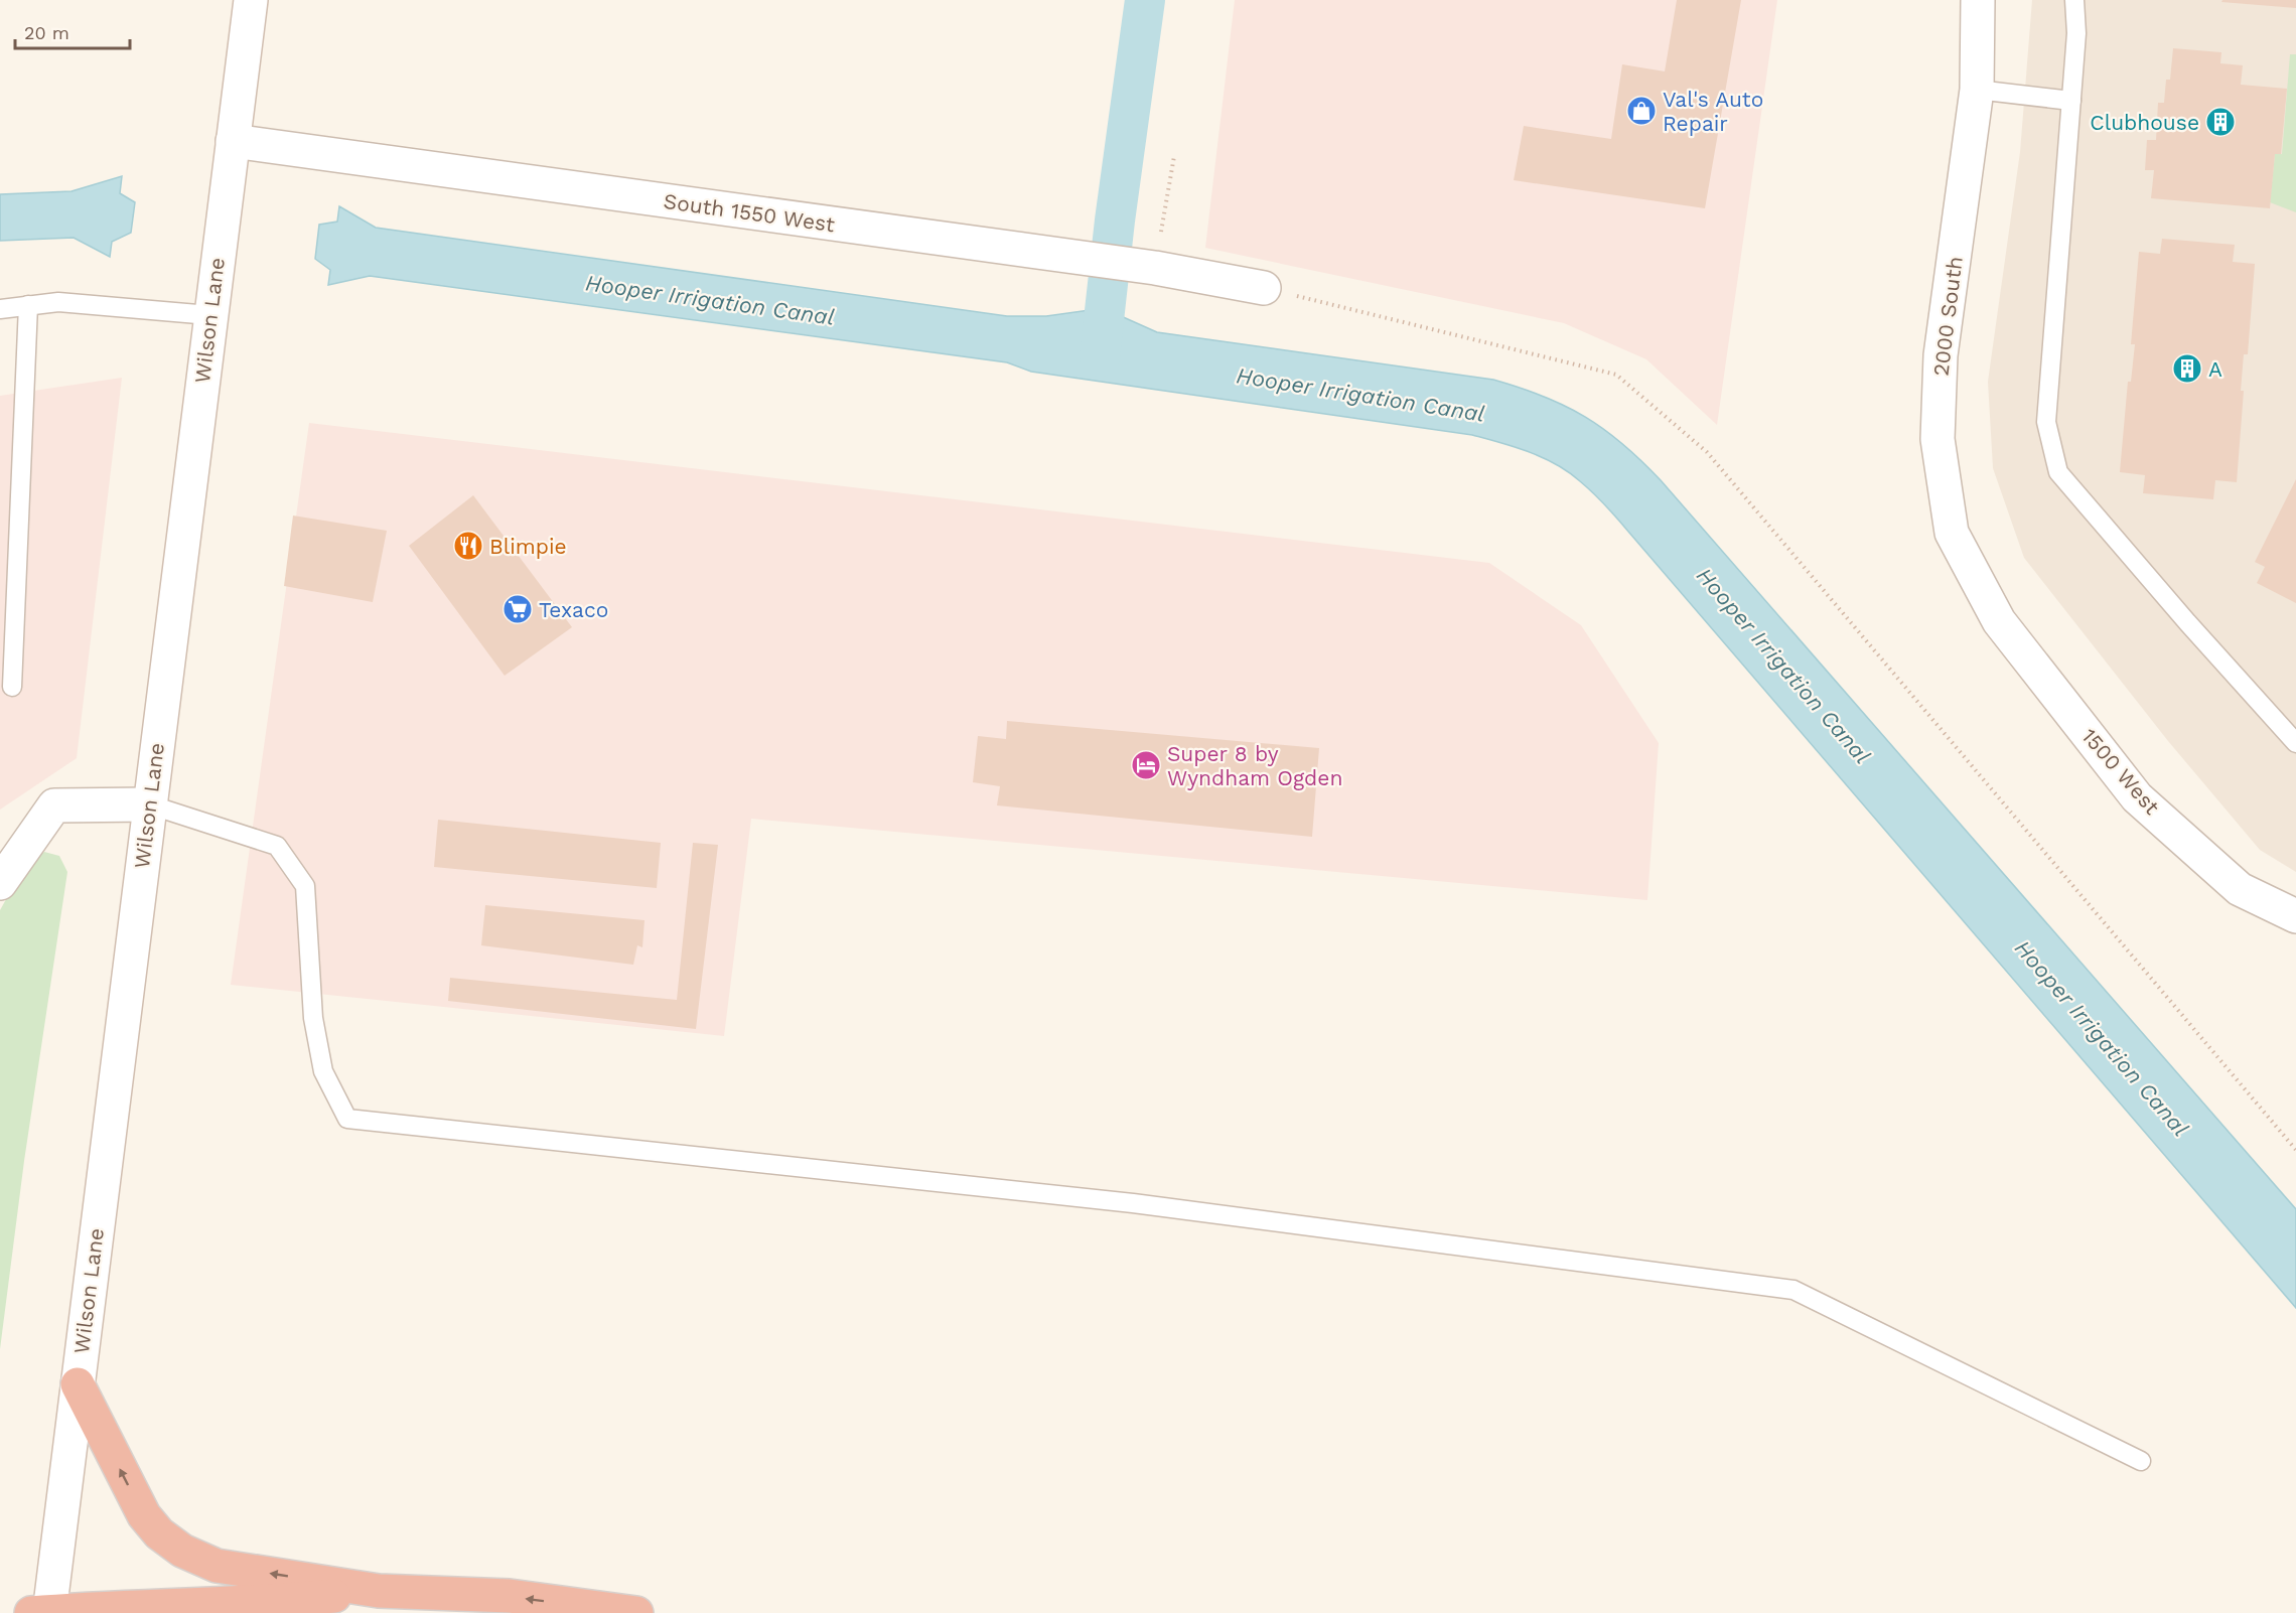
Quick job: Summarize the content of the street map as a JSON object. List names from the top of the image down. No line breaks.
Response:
{"streets":{"street":["South 1550 West","2000 South","Wilson Lane","1500 West"]},"crossings":[["South 1550 West","Wilson Lane"],["2000 South","1500 West"]],"water":["Hooper Irrigation Canal"],"places":{"shop":["Val's Auto Repair"],"building":["Clubhouse","A"],"restaurant":["Blimpie"],"supermarket":["Texaco"],"hotel":["Super 8 by Wyndham Ogden"]},"scale_bar":"20 m"}
